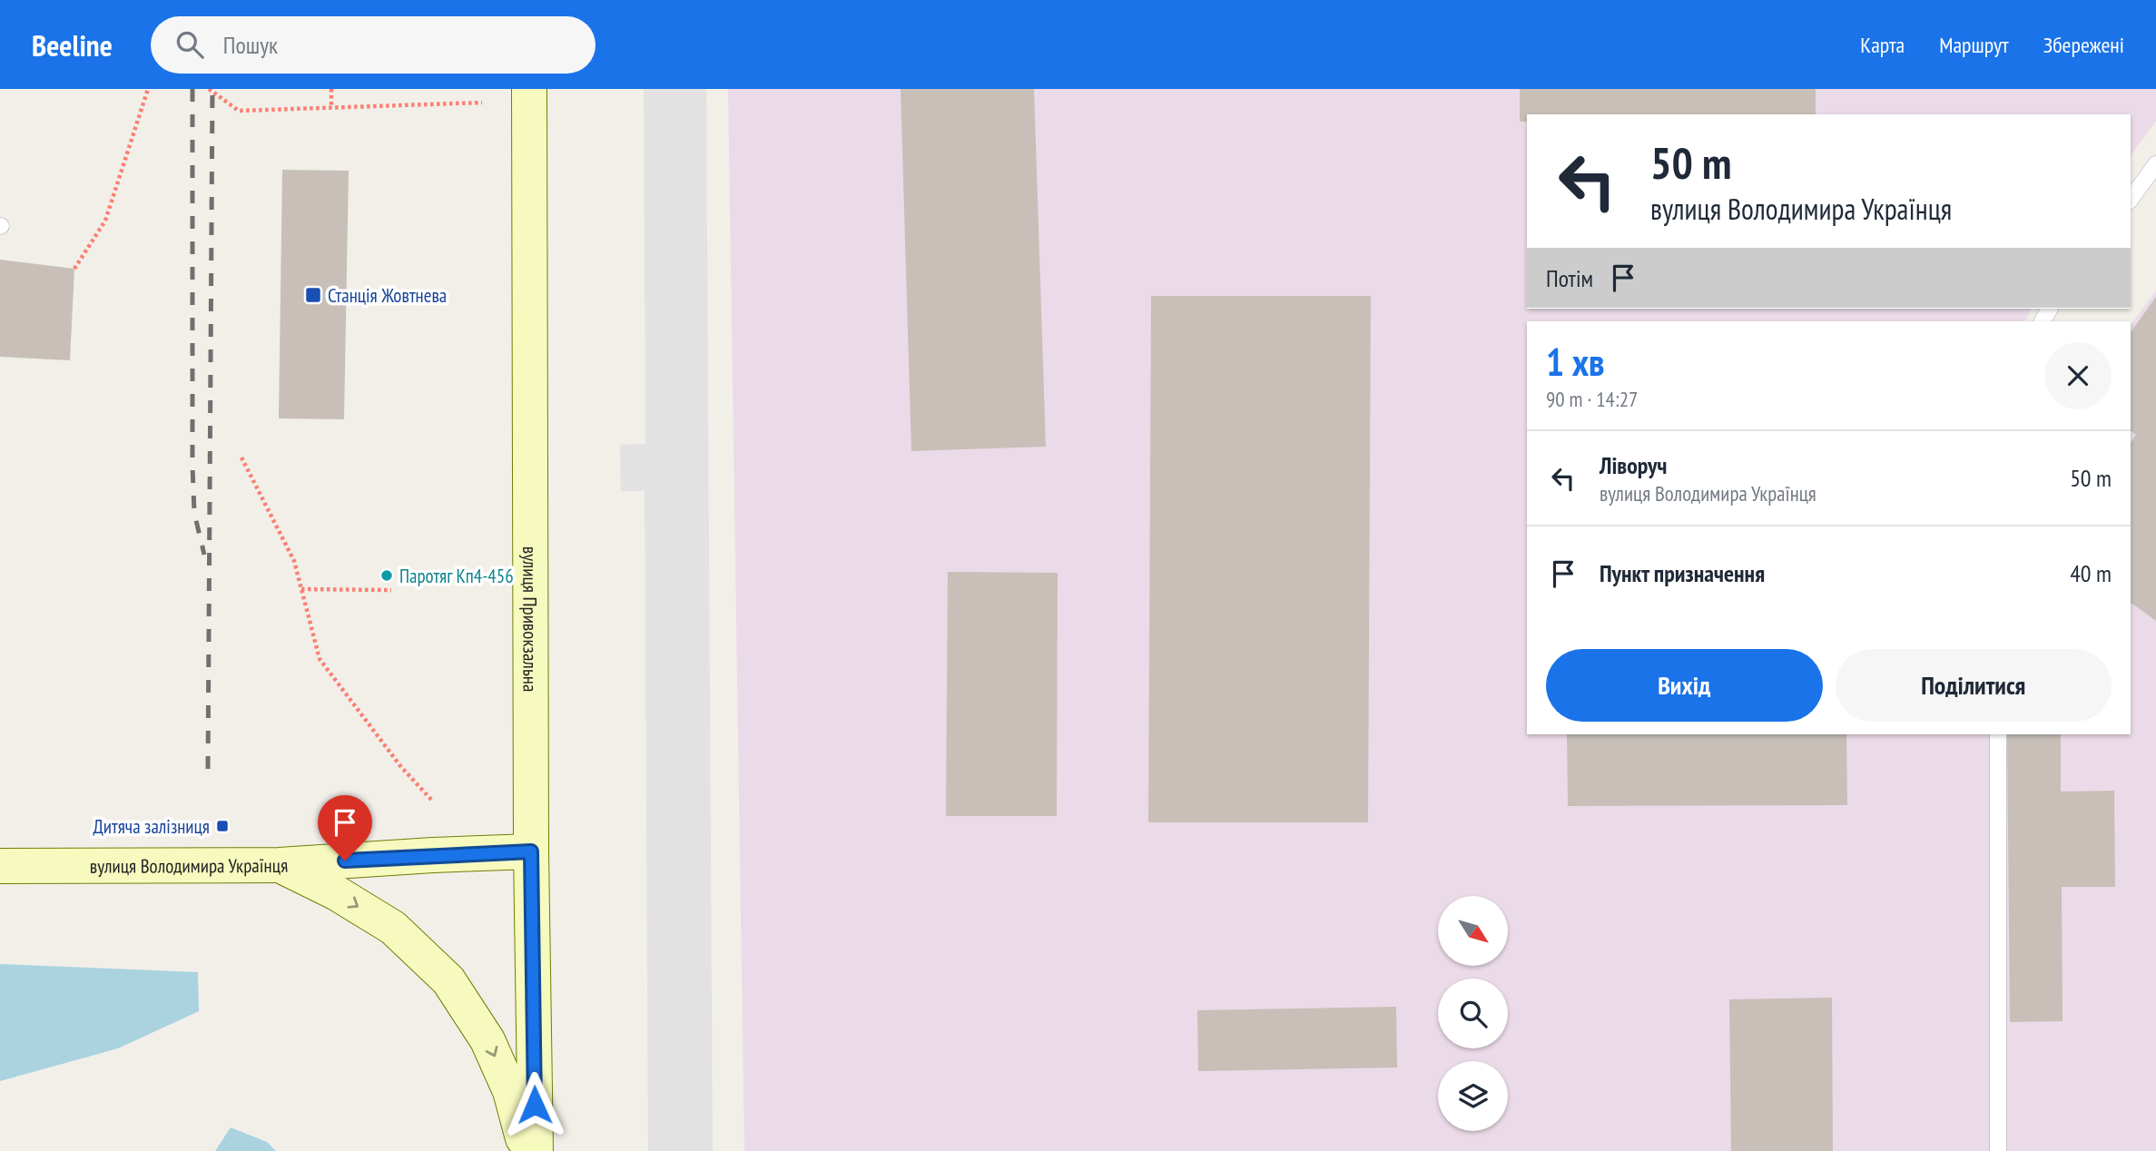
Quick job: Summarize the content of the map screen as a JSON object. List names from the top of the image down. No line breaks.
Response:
{"streets":{"main road":["вулиця Привокзальна","вулиця Володимира Українця"]},"crossings":[["вулиця Привокзальна","вулиця Володимира Українця"]],"places":{"transit":["Станція Жовтнева","Дитяча залізниця"],"other":["Паротяг Кп4-456"]},"north":"bottom right","page":{"header":"Beeline","search":"Пошук","nav":["Карта","Маршрут","Збережені"],"turn":["50 m","вулиця Володимира Українця"],"then":"Потім","heading":["1 хв","90 m · 14:27"],"list":[{"name":"Ліворуч","note":"вулиця Володимира Українця","value":"50 m"},{"name":"Пункт призначення","value":"40 m"}],"buttons":["Вихід","Поділитися"]}}
